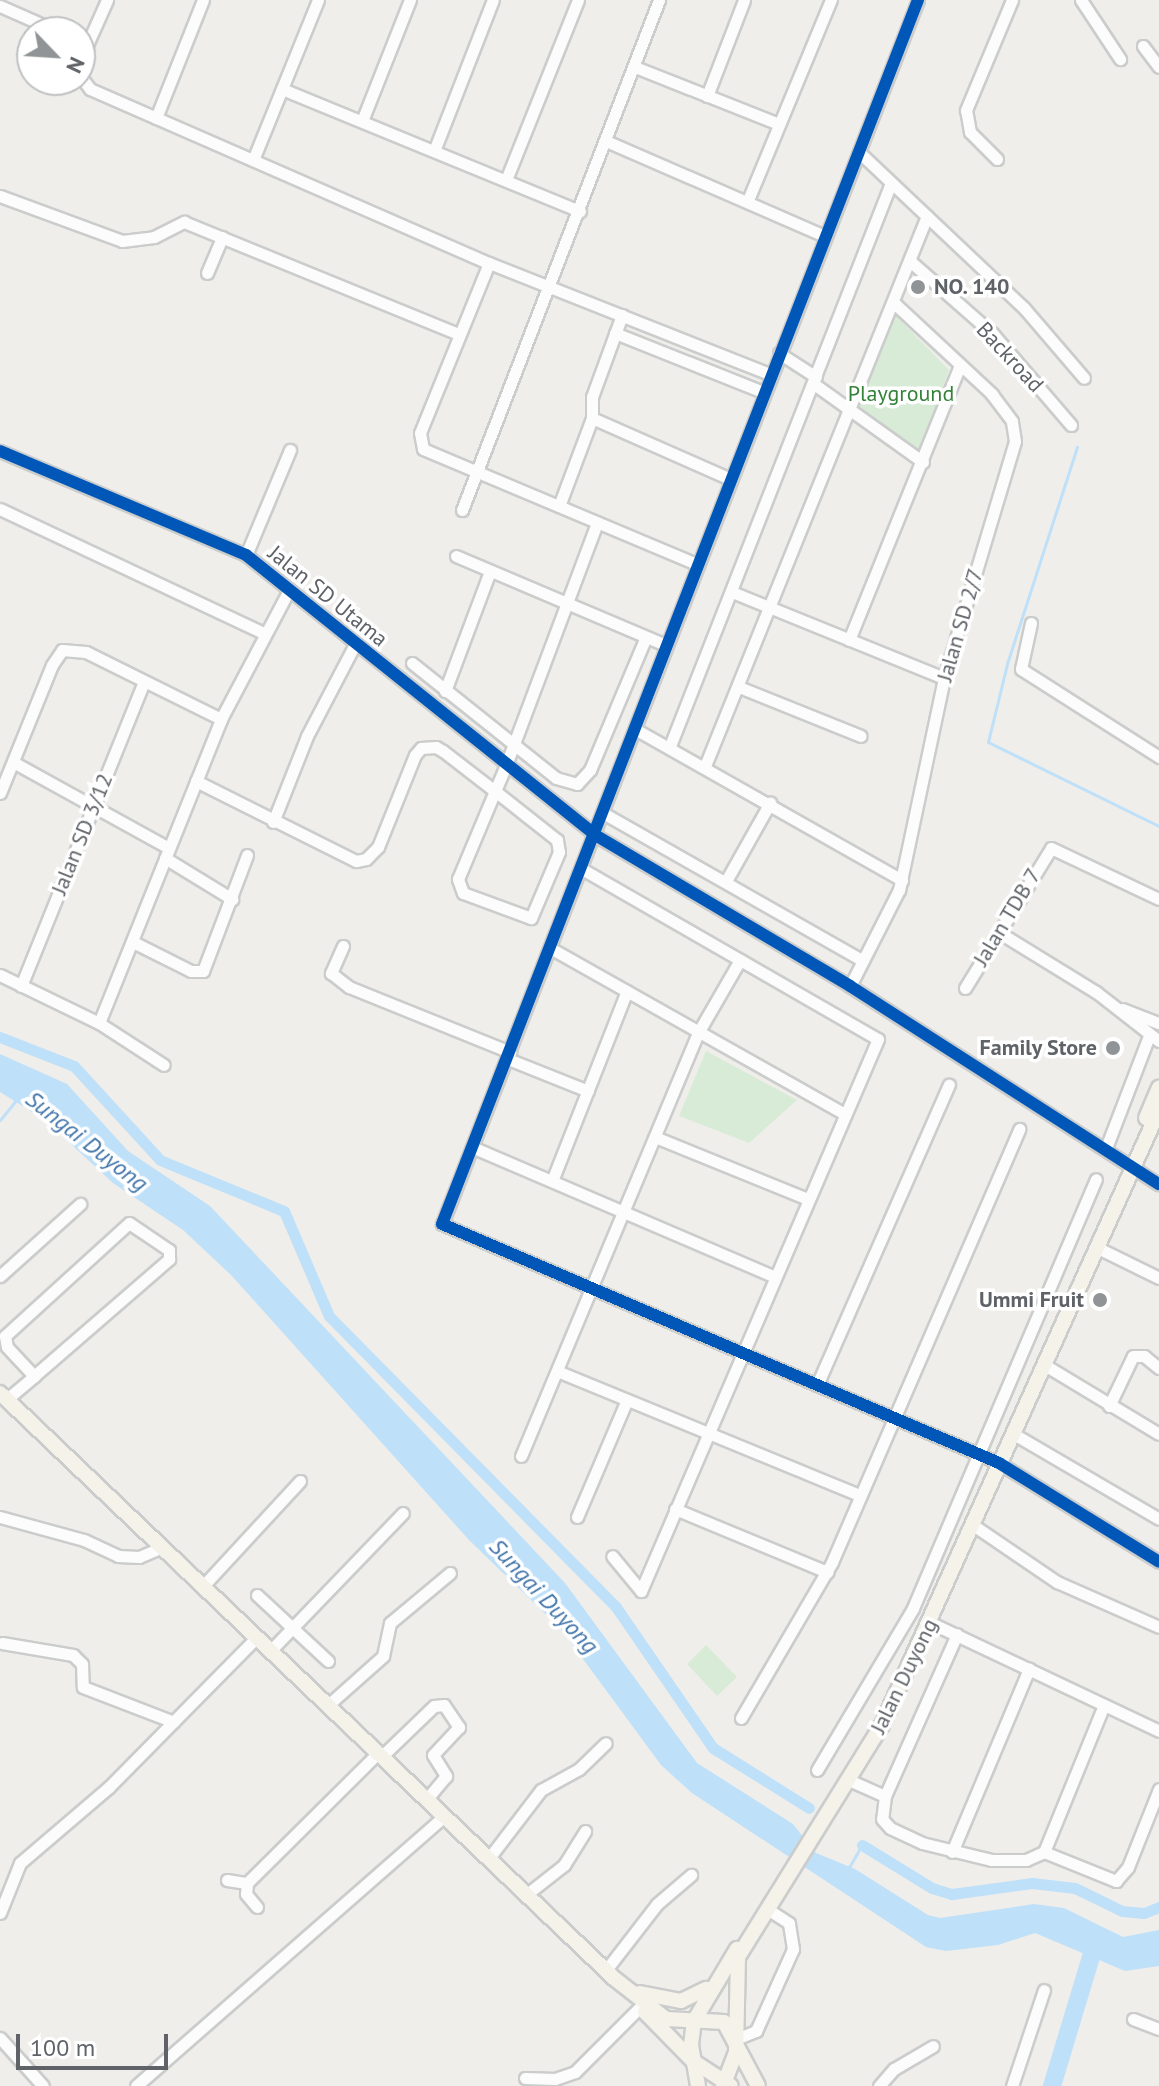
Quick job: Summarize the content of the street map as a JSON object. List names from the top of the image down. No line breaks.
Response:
{"streets":{"main road":["Jalan Duyong"],"street":["Backroad","Jalan SD Utama","Jalan SD 2/7","Jalan SD 3/12","Jalan TDB 7"]},"crossings":[["Jalan SD Utama","Jalan SD 2/7"],["Jalan SD Utama","Jalan Duyong"]],"water":["Sungai Duyong"],"parks":["Playground"],"places":["NO. 140","Family Store","Ummi Fruit"],"scale_bar":"100 m","north":"bottom right"}
